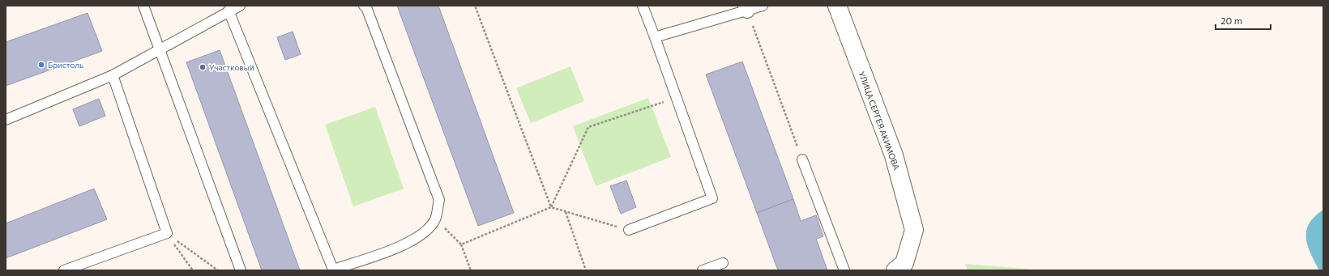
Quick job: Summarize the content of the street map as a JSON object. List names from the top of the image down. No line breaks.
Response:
{"streets":{"street":["УЛИЦА СЕРГЕЯ АКИМОВА"]},"places":["Бристоль","Участковый"],"scale_bar":"20 m"}
